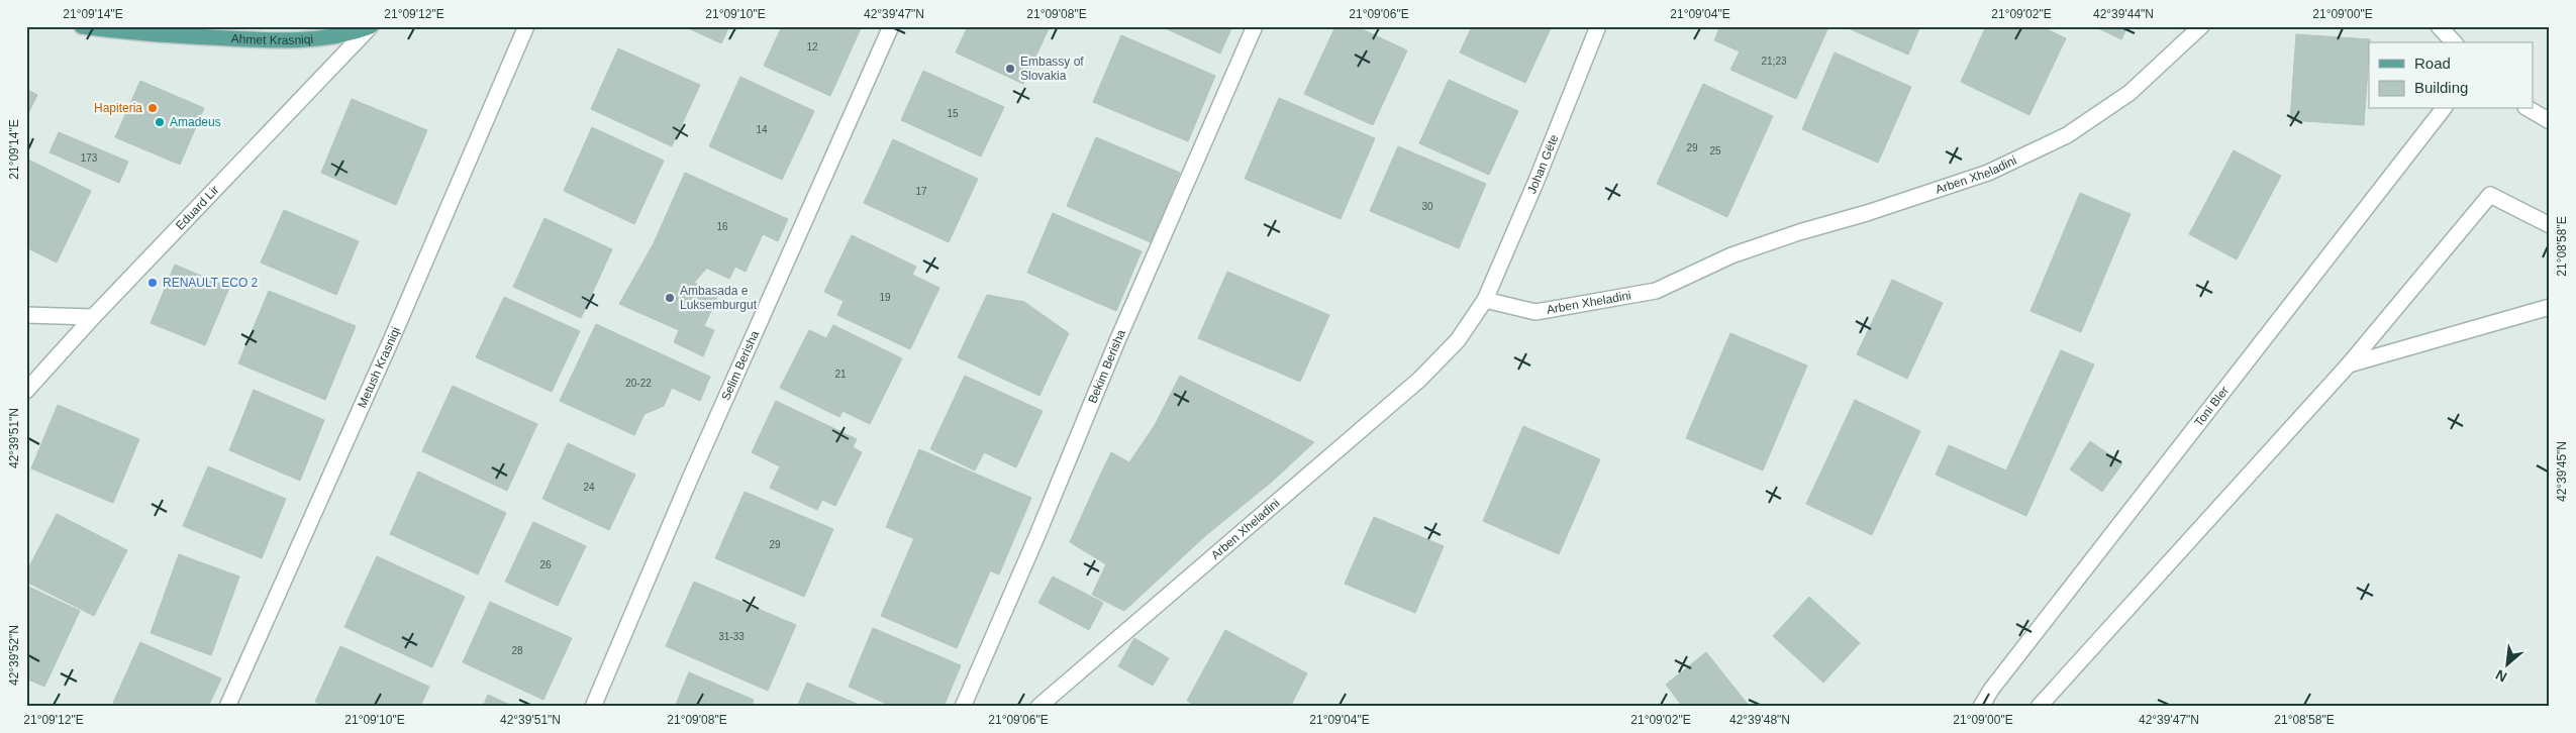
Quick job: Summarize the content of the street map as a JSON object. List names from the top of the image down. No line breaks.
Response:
{"streets":{"main road":["Ahmet Krasniqi"],"street":["Johan Gëte","Arben Xheladini","Eduard Lir","Selim Berisha","Bekim Berisha","Metush Krasniqi","Toni Bler"]},"crossings":[["Ahmet Krasniqi","Eduard Lir"],["Johan Gëte","Arben Xheladini"]],"places":["Embassy of Slovakia","Hapiteria","Amadeus","RENAULT ECO 2","Ambasada e Luksemburgut"],"house_numbers":["12","21;23","15","14","29","25","173","17","30","16","19","21","20-22","24","29","26","31-33","28"],"legend":["Road","Building"],"north":"bottom left","coordinates":["21°09'14\"E","21°09'12\"E","21°09'10\"E","42°39'47\"N","21°09'08\"E","21°09'06\"E","21°09'04\"E","21°09'02\"E","42°39'44\"N","21°09'00\"E","21°08'58\"E","42°39'51\"N","42°39'45\"N","42°39'52\"N","42°39'48\"N"]}
